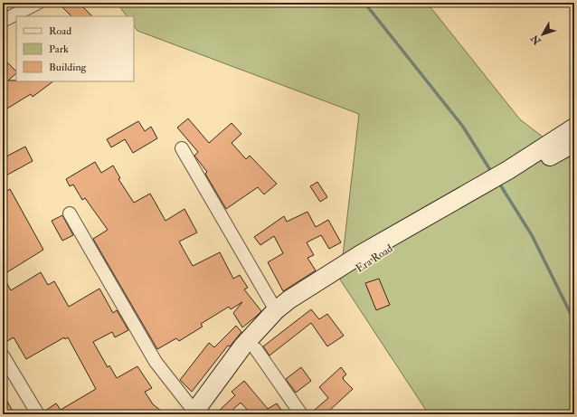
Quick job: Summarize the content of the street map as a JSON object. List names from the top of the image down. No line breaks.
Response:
{"streets":{"main road":["Era Road"]},"legend":["Road","Park","Building"],"north":"bottom left"}
